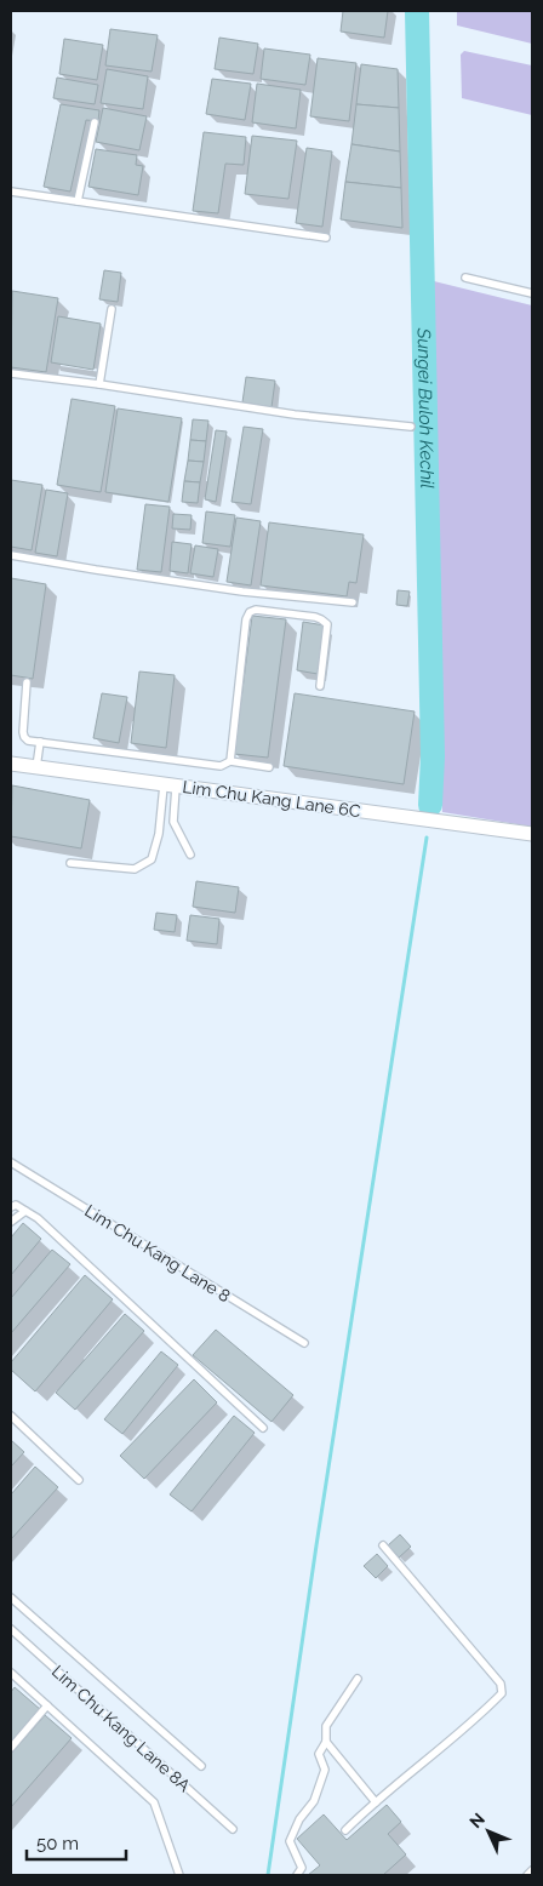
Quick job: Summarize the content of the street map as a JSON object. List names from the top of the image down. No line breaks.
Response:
{"streets":{"street":["Lim Chu Kang Lane 6C"],"lane":["Lim Chu Kang Lane 8","Lim Chu Kang Lane 8A"]},"water":["Sungei Buloh Kechil"],"scale_bar":"50 m","north":"top left"}
